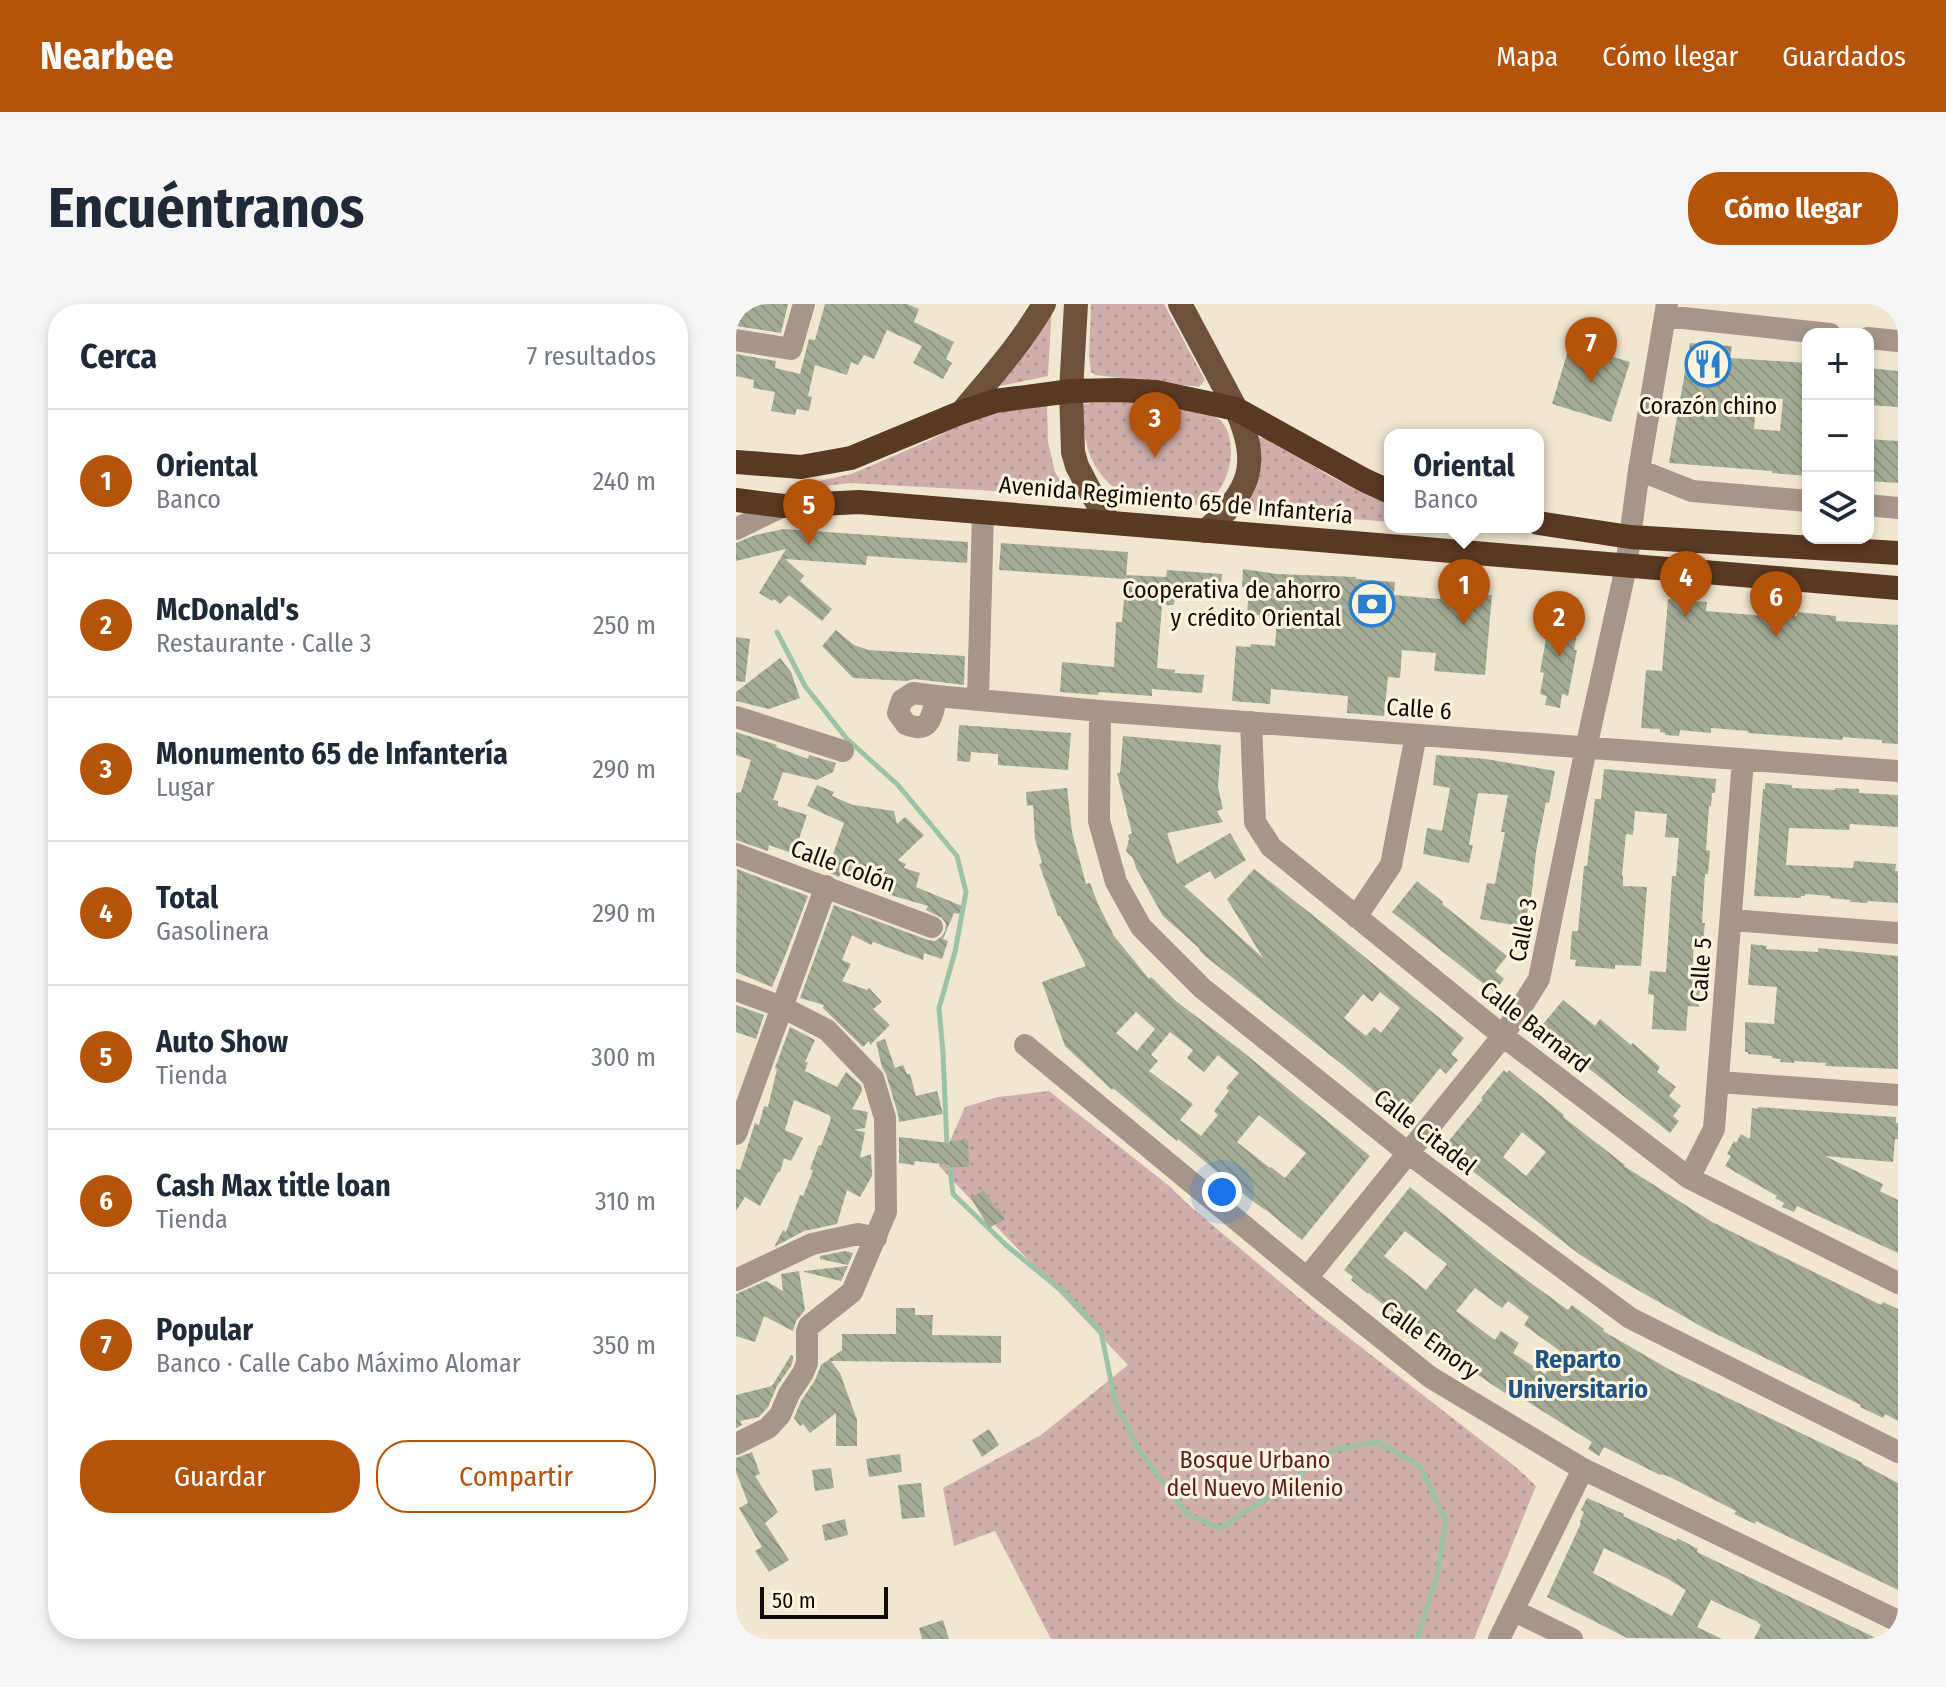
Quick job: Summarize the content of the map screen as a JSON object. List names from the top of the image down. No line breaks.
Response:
{"streets":{"highway":["Avenida Regimiento 65 de Infantería"],"street":["Calle 6","Calle Colón","Calle 3","Calle 5","Calle Barnard","Calle Citadel","Calle Emory"]},"crossings":[["Avenida Regimiento 65 de Infantería","Calle 3"],["Calle 6","Calle 3"],["Calle 6","Calle 5"],["Calle 6","Calle Barnard"],["Calle 6","Calle Citadel"],["Calle 3","Calle Barnard"],["Calle 3","Calle Citadel"],["Calle 3","Calle Emory"],["Calle 5","Calle Barnard"]],"districts":["Reparto Universitario"],"parks":["Bosque Urbano del Nuevo Milenio"],"places":{"restaurant":["Corazón chino"],"bank":["Cooperativa de ahorro y crédito Oriental"]},"scale_bar":"50 m","page":{"header":"Nearbee","nav":["Mapa","Cómo llegar","Guardados"],"buttons":["Cómo llegar",["Guardar","Compartir"]],"title":"Encuéntranos","heading":["Cerca","7 resultados"],"pins":["7","3","5","4","1","6","2"],"map_buttons":["+","−"],"list":[{"mark":"1","name":"Oriental","note":"Banco","value":"240 m"},{"mark":"2","name":"McDonald's","note":"Restaurante · Calle 3","value":"250 m"},{"mark":"3","name":"Monumento 65 de Infantería","note":"Lugar","value":"290 m"},{"mark":"4","name":"Total","note":"Gasolinera","value":"290 m"},{"mark":"5","name":"Auto Show","note":"Tienda","value":"300 m"},{"mark":"6","name":"Cash Max title loan","note":"Tienda","value":"310 m"},{"mark":"7","name":"Popular","note":"Banco · Calle Cabo Máximo Alomar","value":"350 m"}],"popup":["Oriental","Banco"],"scale":"50 m"}}
